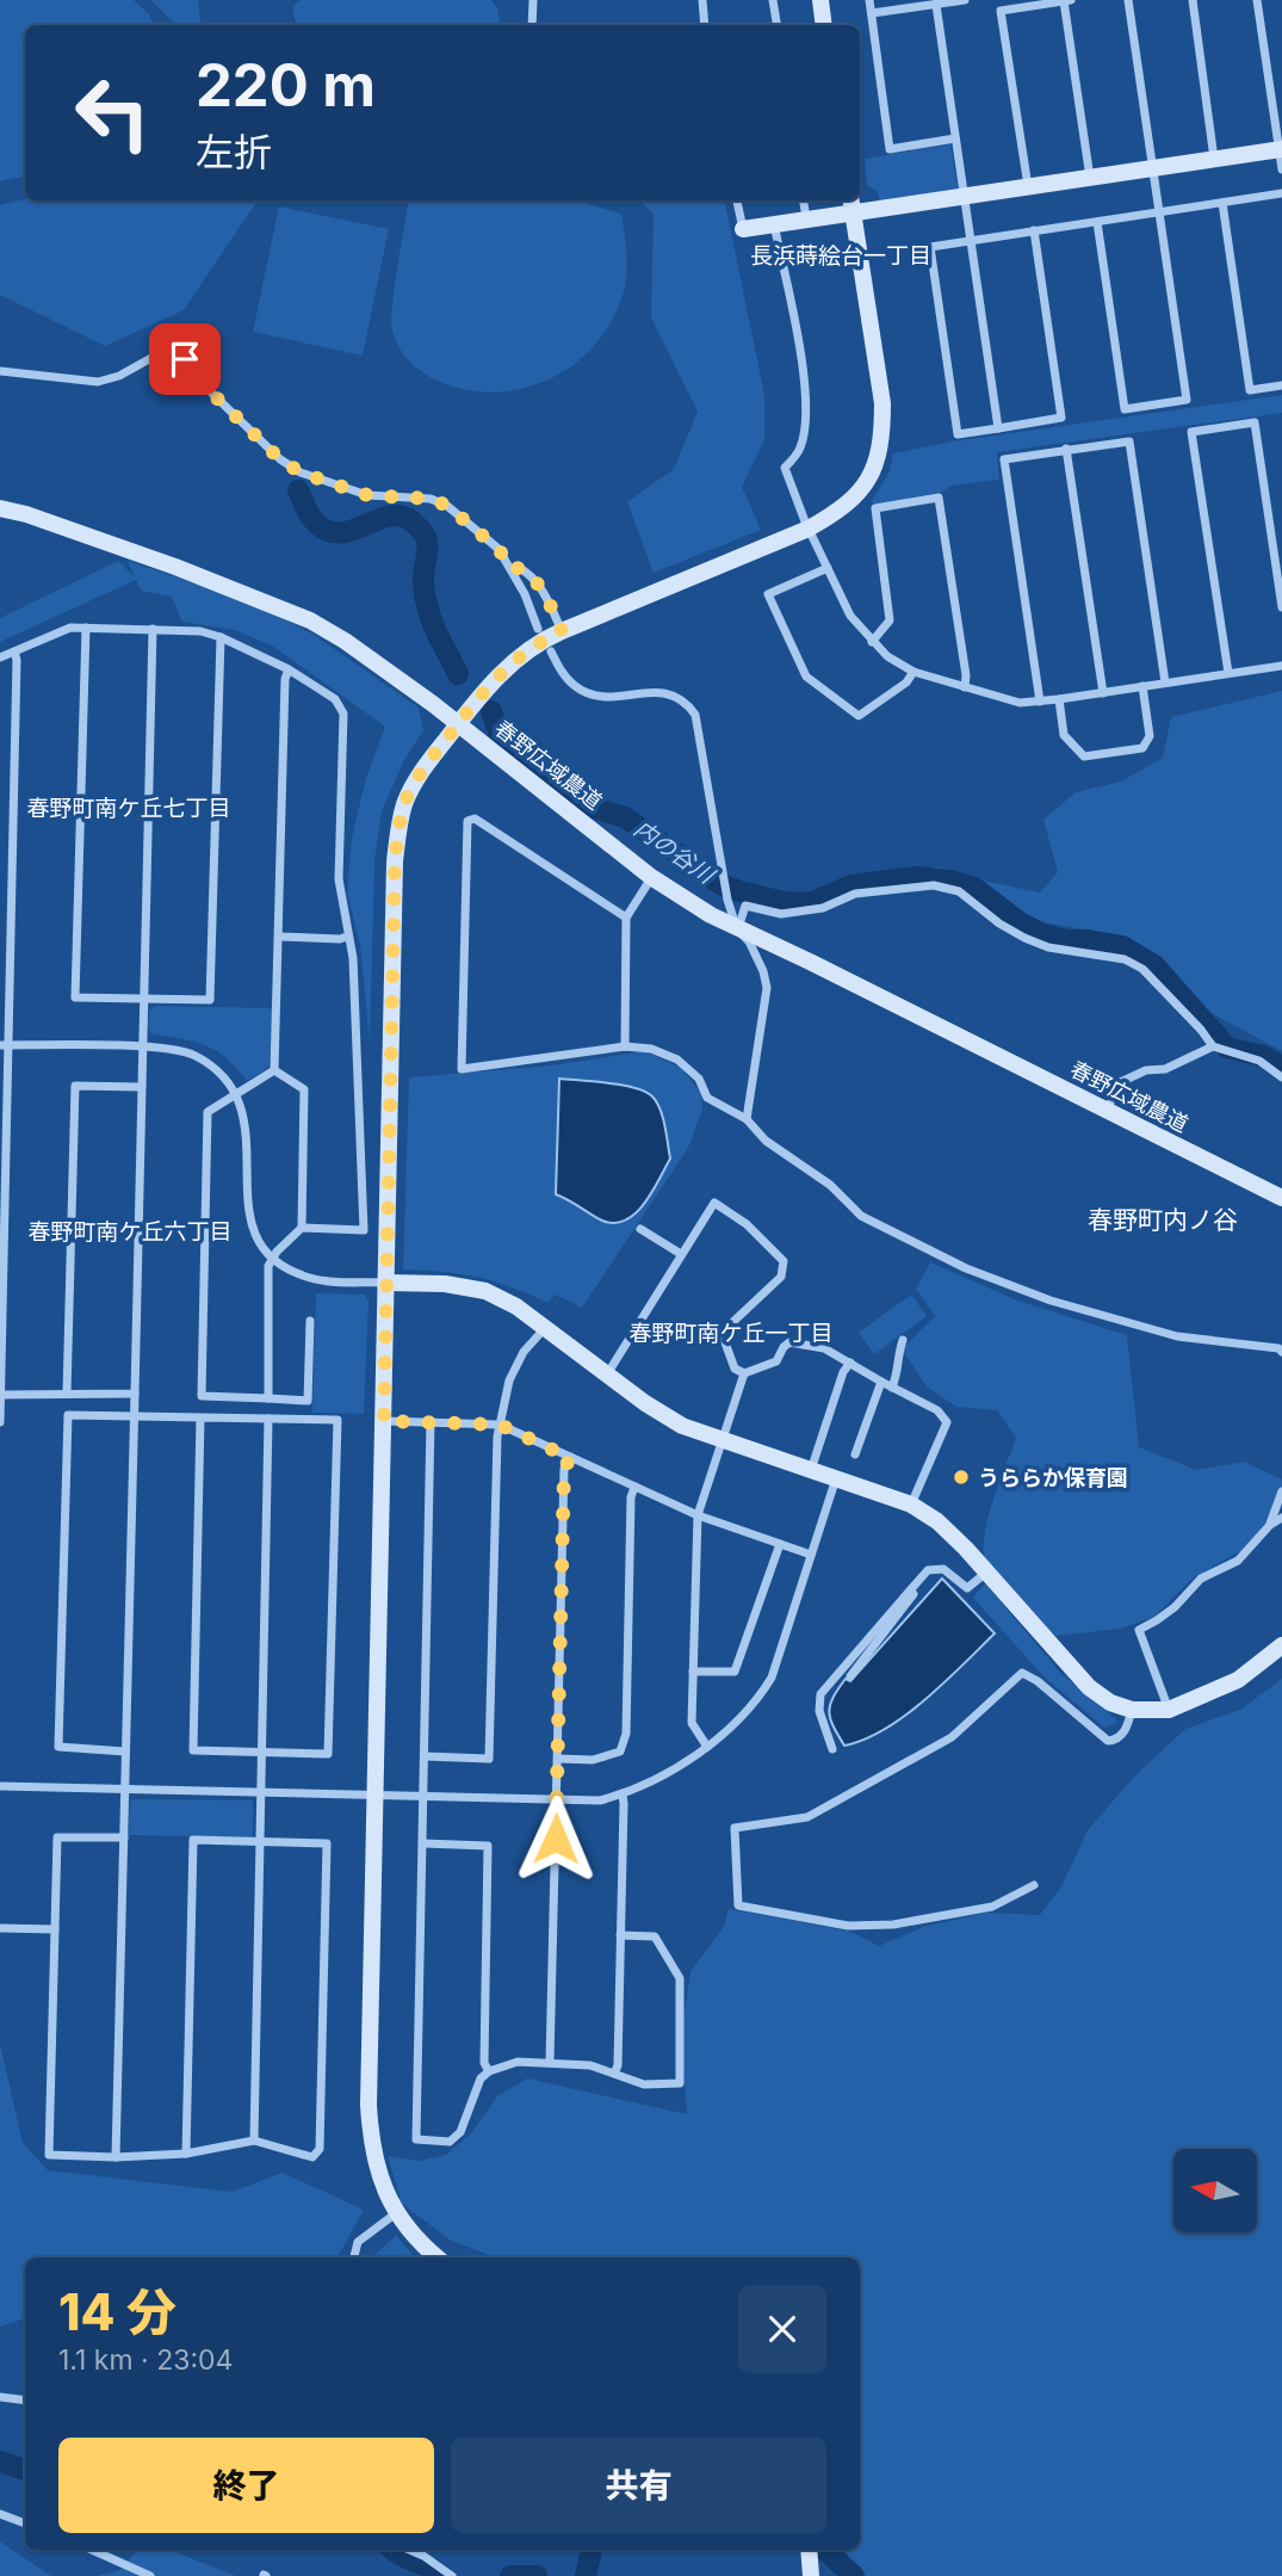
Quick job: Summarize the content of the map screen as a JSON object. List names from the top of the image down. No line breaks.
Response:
{"streets":{"street":["春野広域農道"]},"districts":["長浜蒔絵台一丁目","春野町南ケ丘七丁目","春野町内ノ谷","春野町南ケ丘六丁目","春野町南ケ丘一丁目"],"water":["内の谷川"],"places":["うららか保育園"],"north":"left","page":{"turn":["220 m","左折"],"heading":["14 分","1.1 km · 23:04"],"buttons":["終了","共有"]}}
